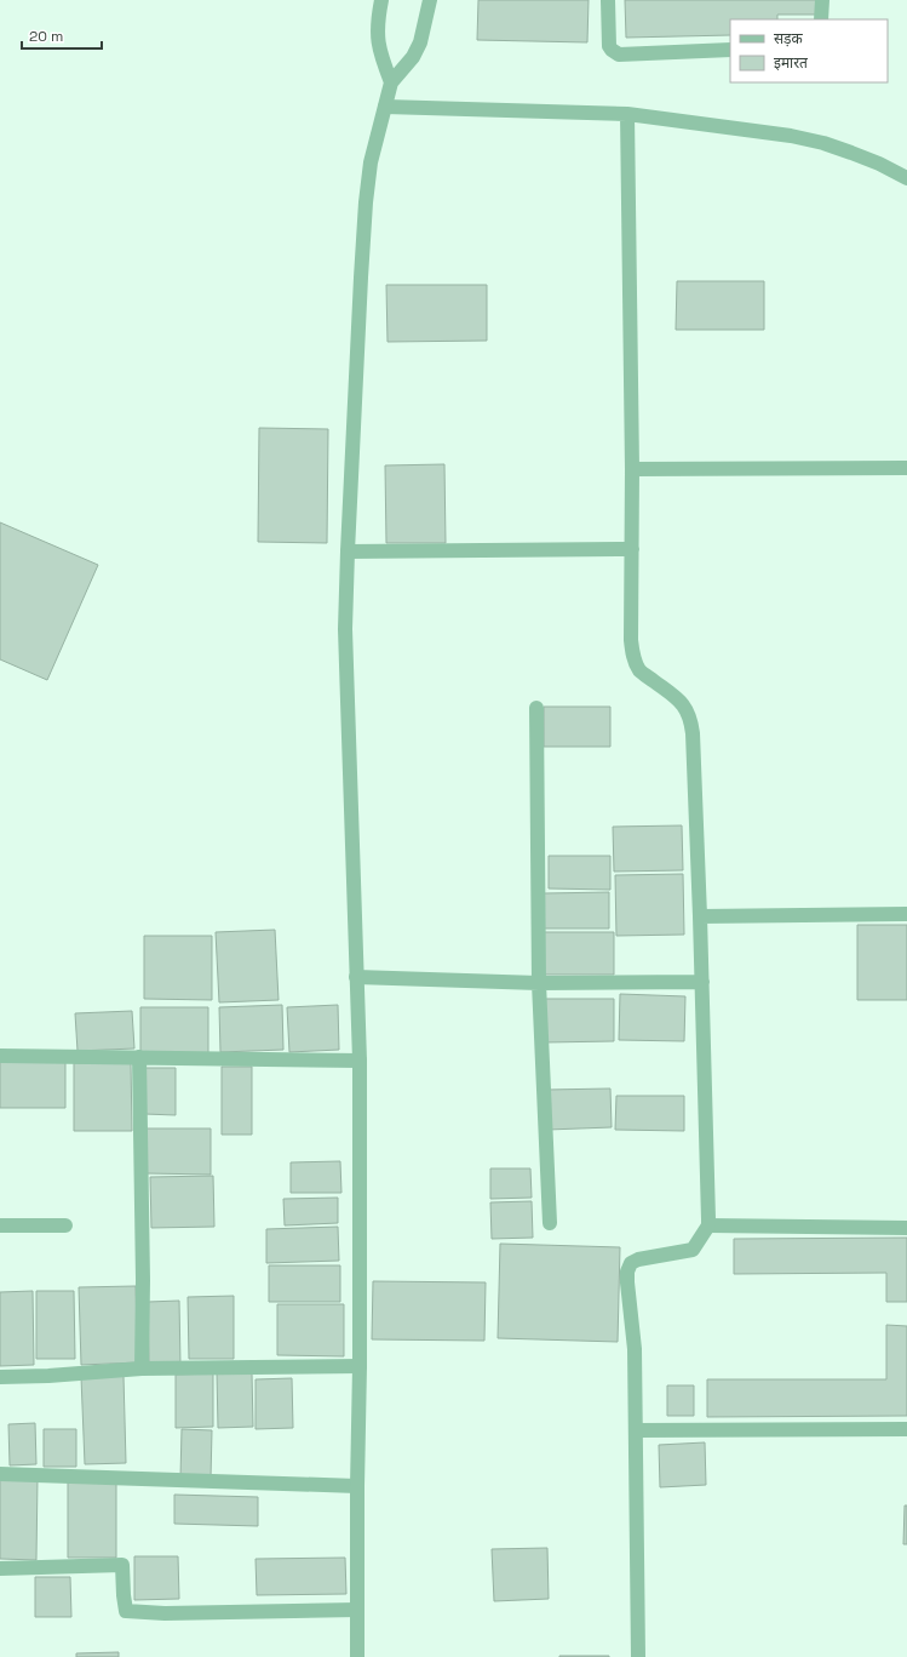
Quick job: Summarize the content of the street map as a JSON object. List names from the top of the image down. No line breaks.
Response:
{"legend":["सड़क","इमारत"],"scale_bar":"20 m"}
